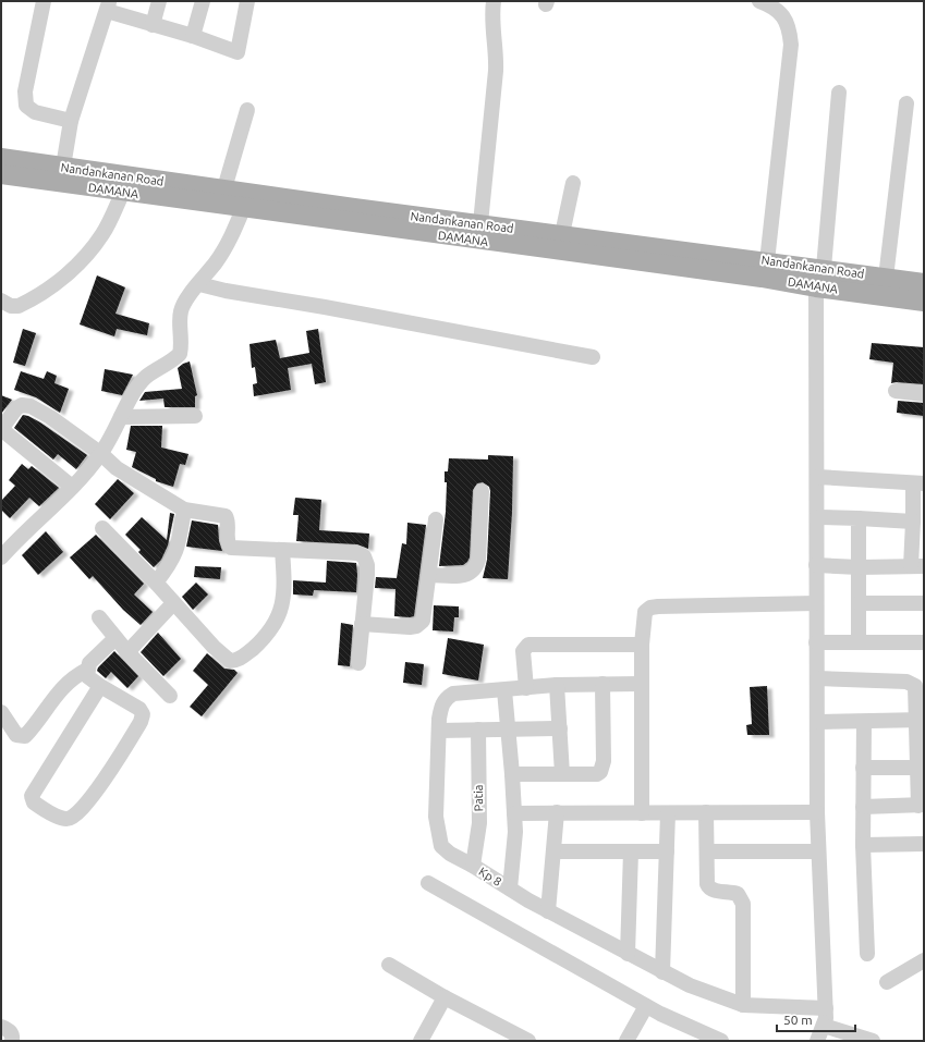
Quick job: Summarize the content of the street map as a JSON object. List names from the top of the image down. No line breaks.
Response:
{"streets":{"main road":["Nandankanan Road","DAMANA"],"street":["Patia","Kp 8"]},"crossings":[["Nandankanan Road","DAMANA"],["Patia","Kp 8"]],"scale_bar":"50 m"}
